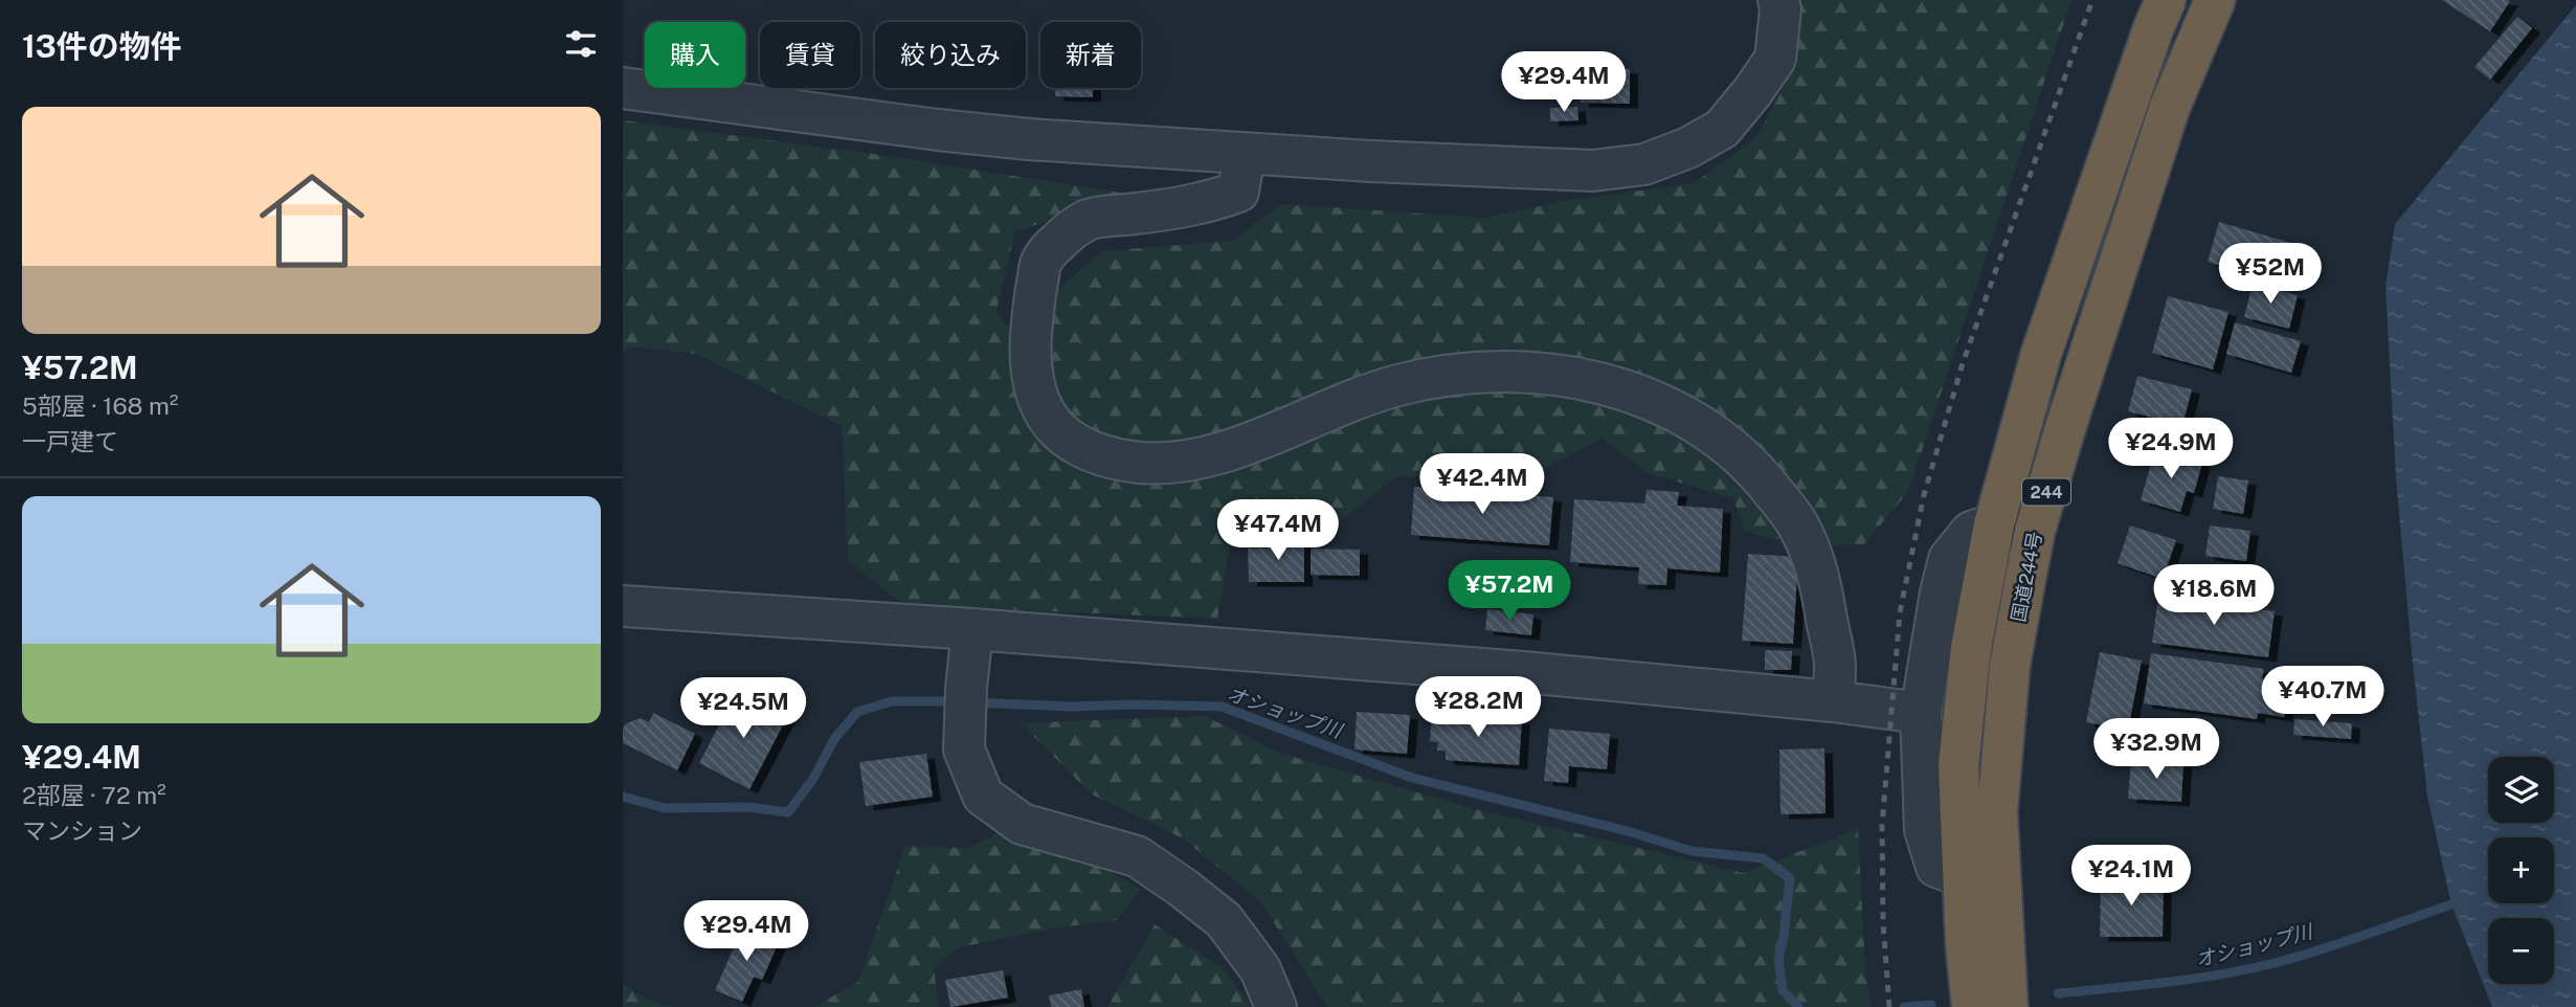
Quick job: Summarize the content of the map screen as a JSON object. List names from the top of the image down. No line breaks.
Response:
{"streets":{"highway":["244","国道244号"]},"water":["オショップ川"],"page":{"heading":"13件の物件","chip":["購入","賃貸","絞り込み","新着"],"price":["¥29.4M","¥52M","¥24.9M","¥42.4M","¥47.4M","¥57.2M","¥18.6M","¥40.7M","¥28.2M","¥24.5M","¥32.9M","¥24.1M","¥29.4M"],"list":[{"name":"¥57.2M","note":"5部屋 · 168 m² · 一戸建て"},{"name":"¥29.4M","note":"2部屋 · 72 m² · マンション"}],"map_buttons":["+","−"]}}
